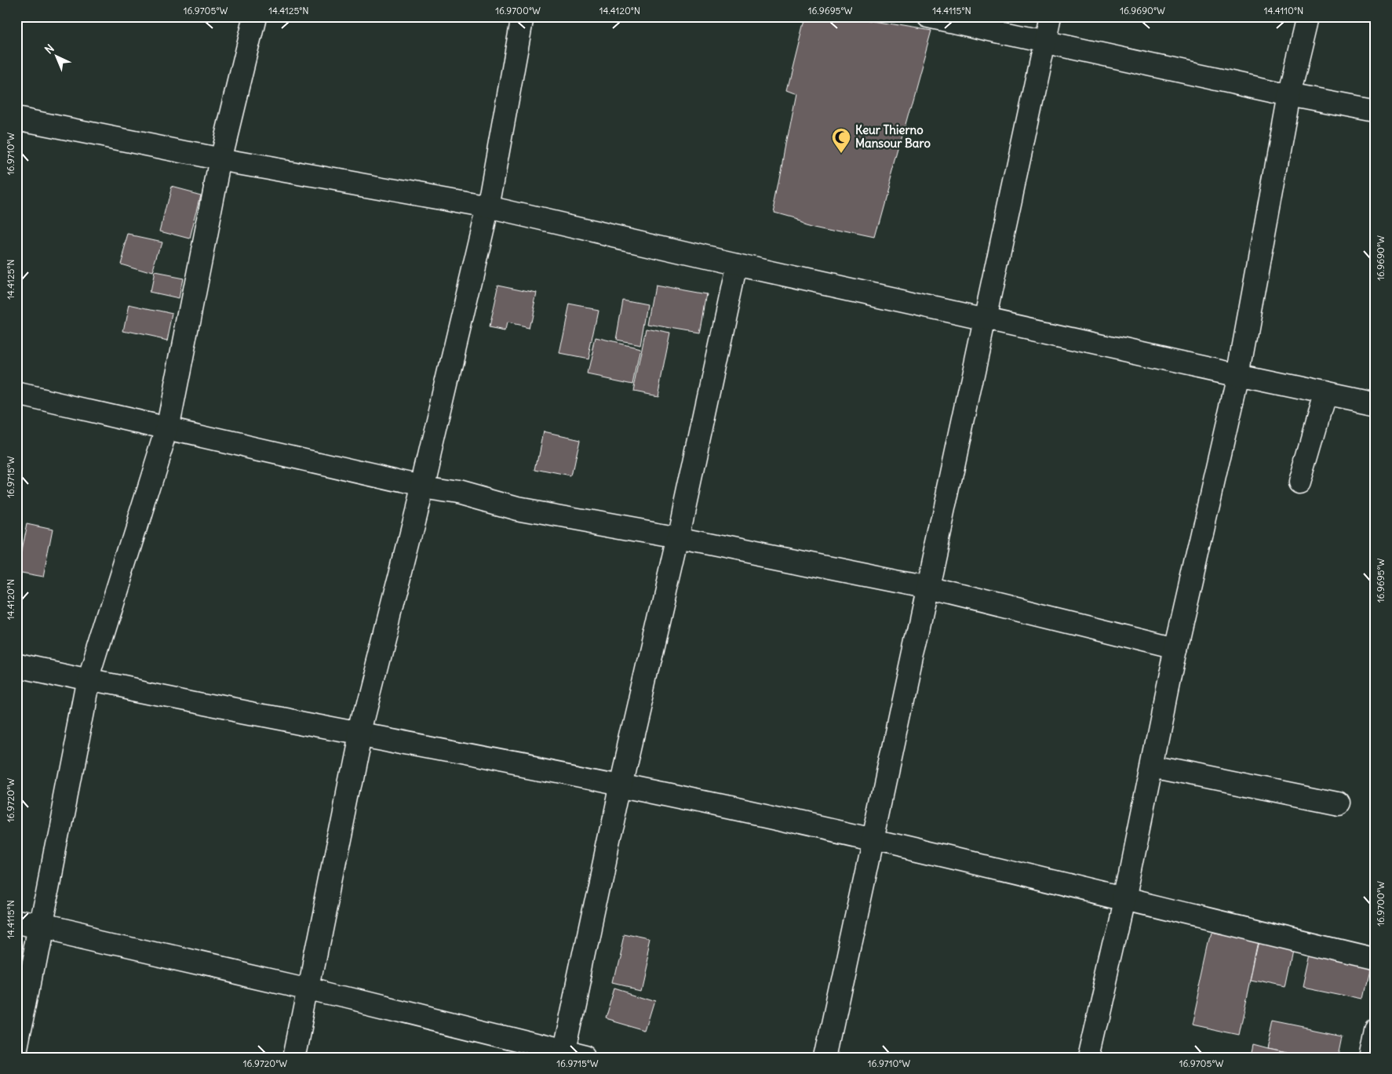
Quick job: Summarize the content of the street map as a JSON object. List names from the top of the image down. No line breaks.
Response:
{"places":{"mosque":["Keur Thierno Mansour Baro"]},"north":"top left","coordinates":["16.9705°W","14.4125°N","16.9700°W","14.4120°N","16.9695°W","14.4115°N","16.9690°W","14.4110°N","16.9710°W","16.9715°W","16.9720°W"]}
